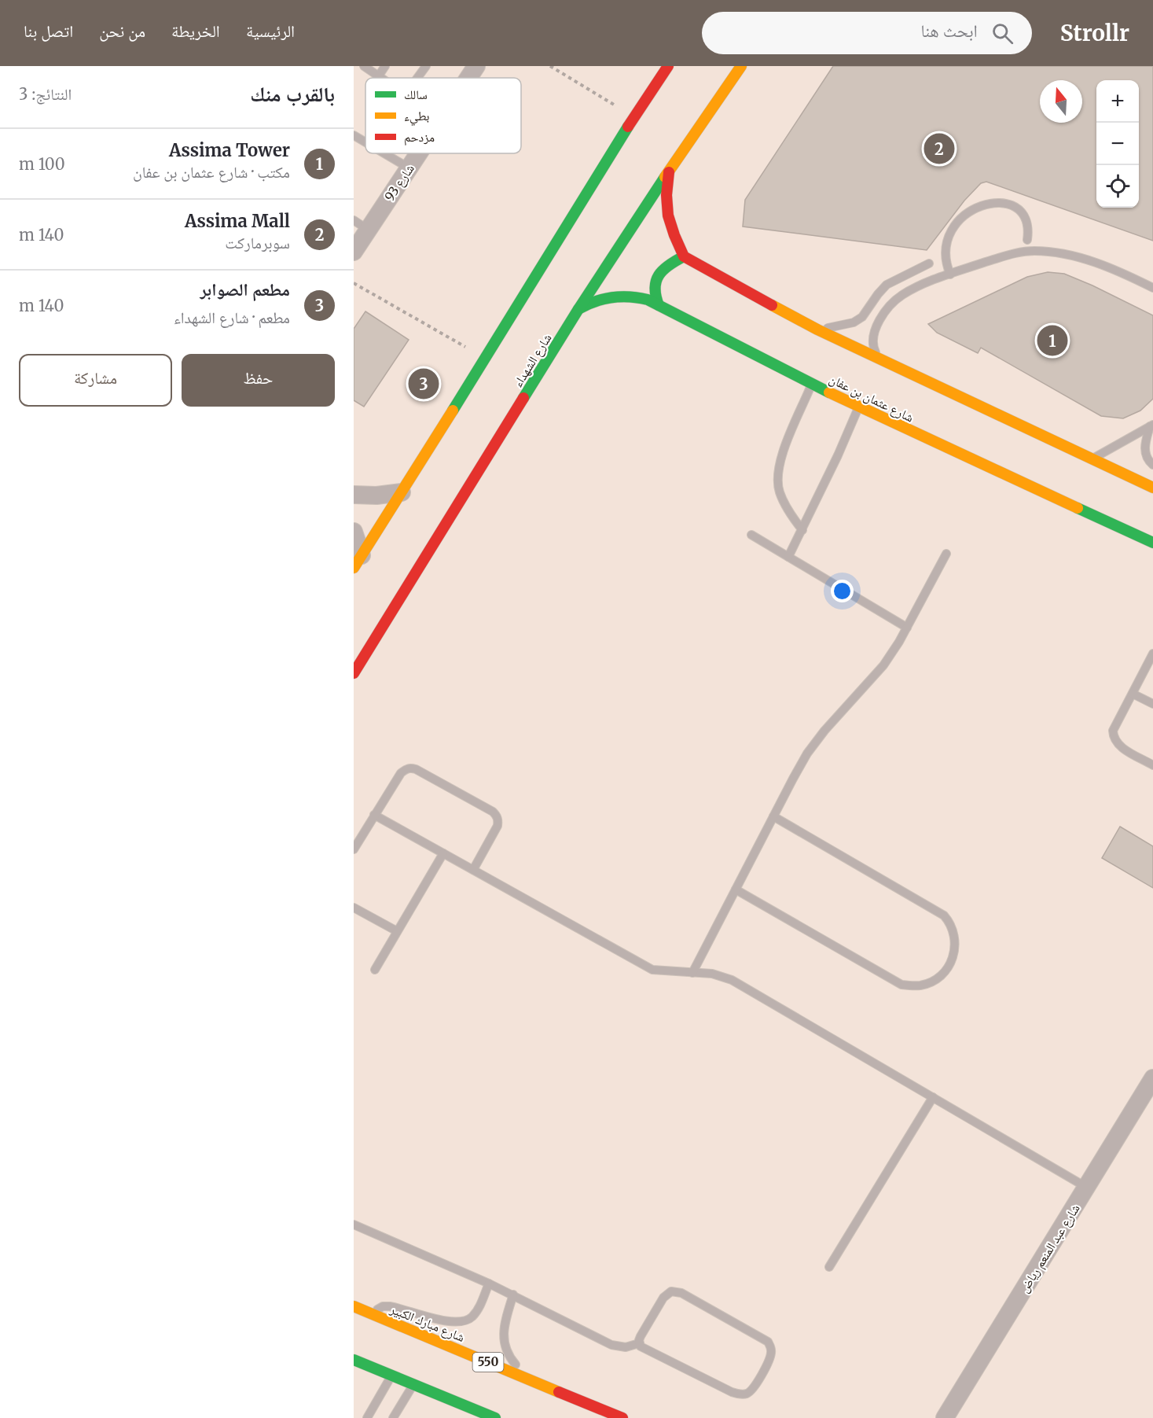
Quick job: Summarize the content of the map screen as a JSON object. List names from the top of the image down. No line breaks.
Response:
{"streets":{"main road":["شارع الشهداء","شارع عثمان بن عفان","شارع مبارك الكبير","550"],"street":["شارع 93","شارع عبد المنعم رياض"]},"crossings":[["شارع الشهداء","شارع عثمان بن عفان"]],"legend":["سالك","بطيء","مزدحم"],"north":"top","page":{"header":"Strollr","search":"ابحث هنا","nav":["الرئيسية","الخريطة","من نحن","اتصل بنا"],"heading":["بالقرب منك","النتائج: 3"],"map_buttons":["+","−"],"list":[{"mark":"1","name":"Assima Tower","note":"مكتب · شارع عثمان بن عفان","value":"100 m"},{"mark":"2","name":"Assima Mall","note":"سوبرماركت","value":"140 m"},{"mark":"3","name":"مطعم الصوابر","note":"مطعم · شارع الشهداء","value":"140 m"}],"pins":["2","1","3"],"buttons":["حفظ","مشاركة"]}}
